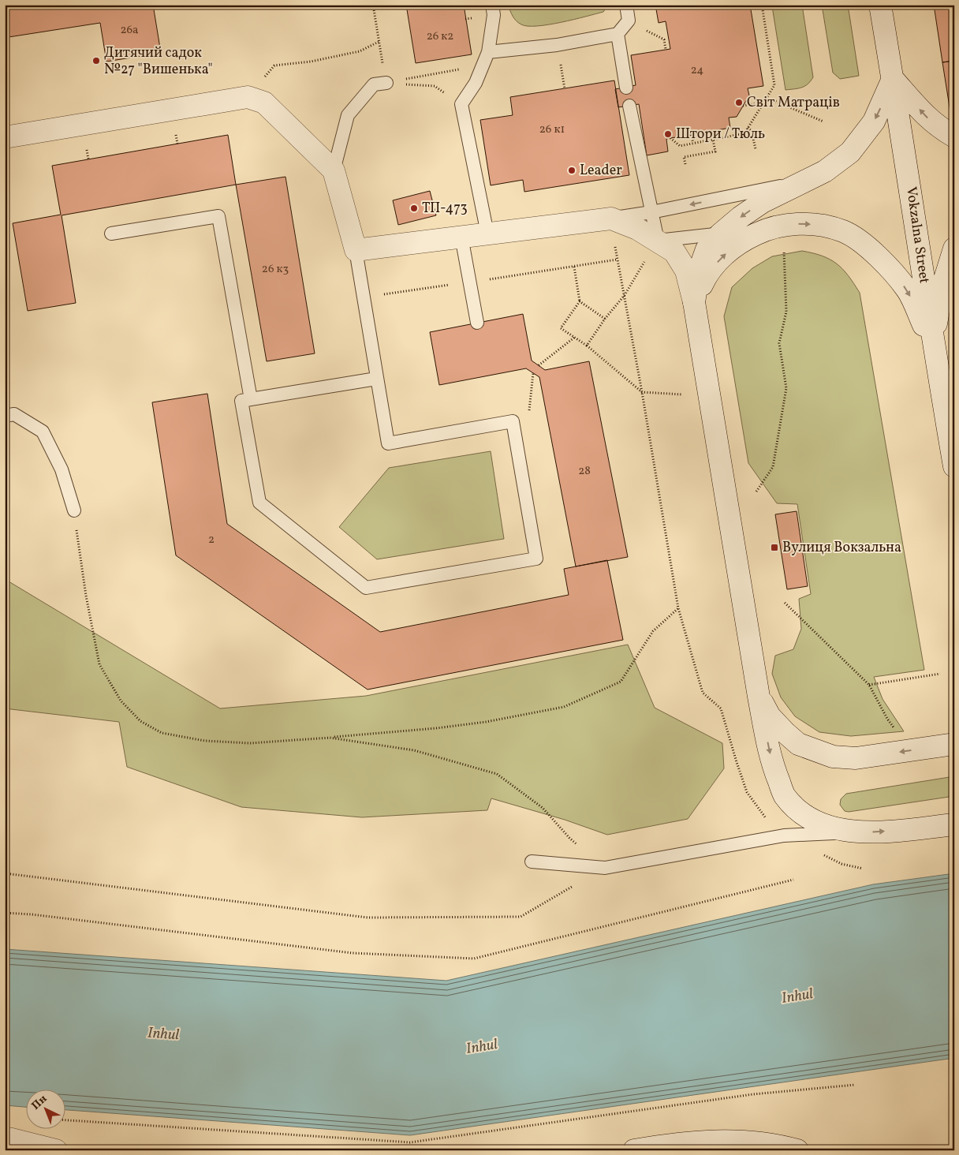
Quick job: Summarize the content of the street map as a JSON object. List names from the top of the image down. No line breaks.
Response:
{"streets":{"main road":["Vokzalna Street"]},"water":["Inhul"],"places":{"other":["Дитячий садок №27 \"Вишенька\"","Світ Матраців","Штори / Тюль","Leader","ТП-473"],"transit":["Вулиця Вокзальна"]},"house_numbers":["26а","26 к2","24","26 к1","26 к3","28","2"],"north":"top left"}
